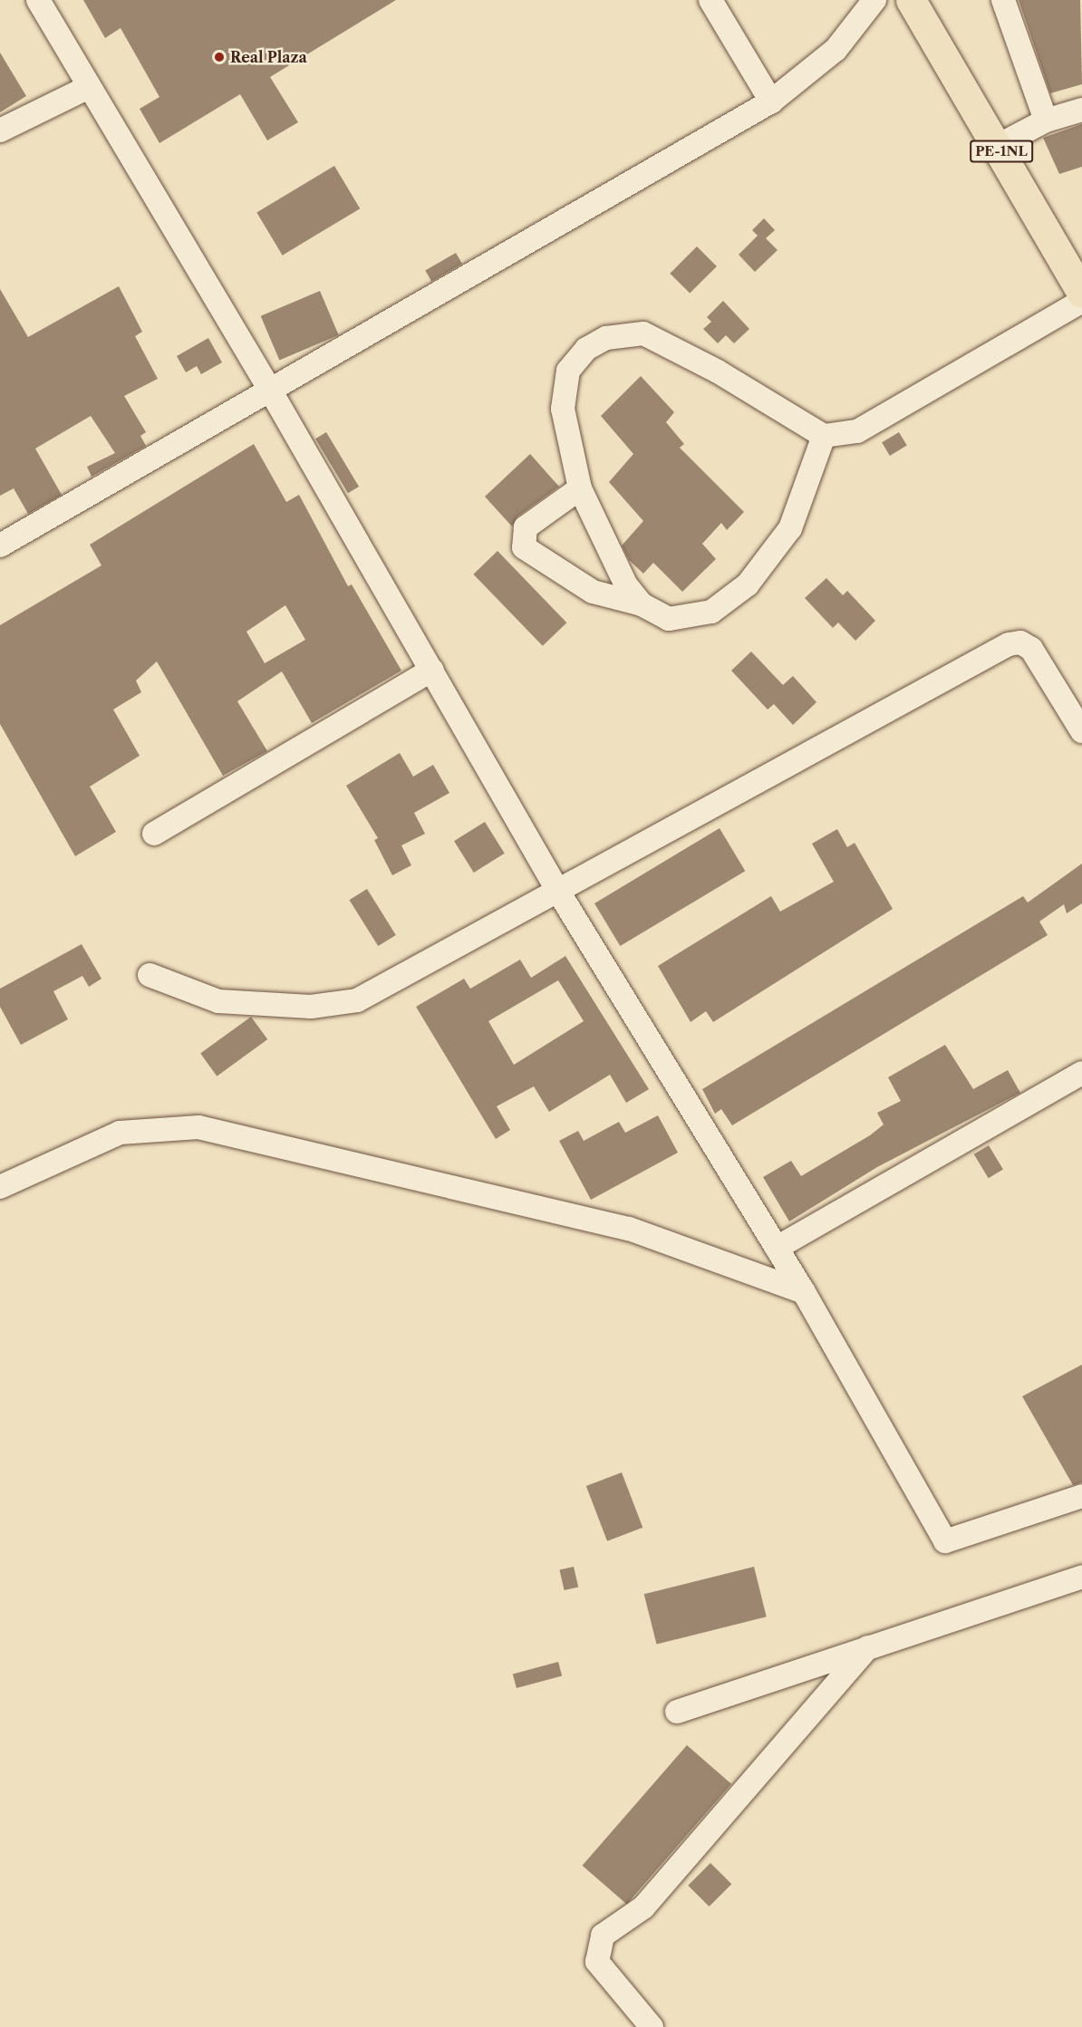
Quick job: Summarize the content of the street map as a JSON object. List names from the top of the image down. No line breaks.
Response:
{"streets":{"highway":["PE-1NL"]},"places":["Real Plaza"]}
